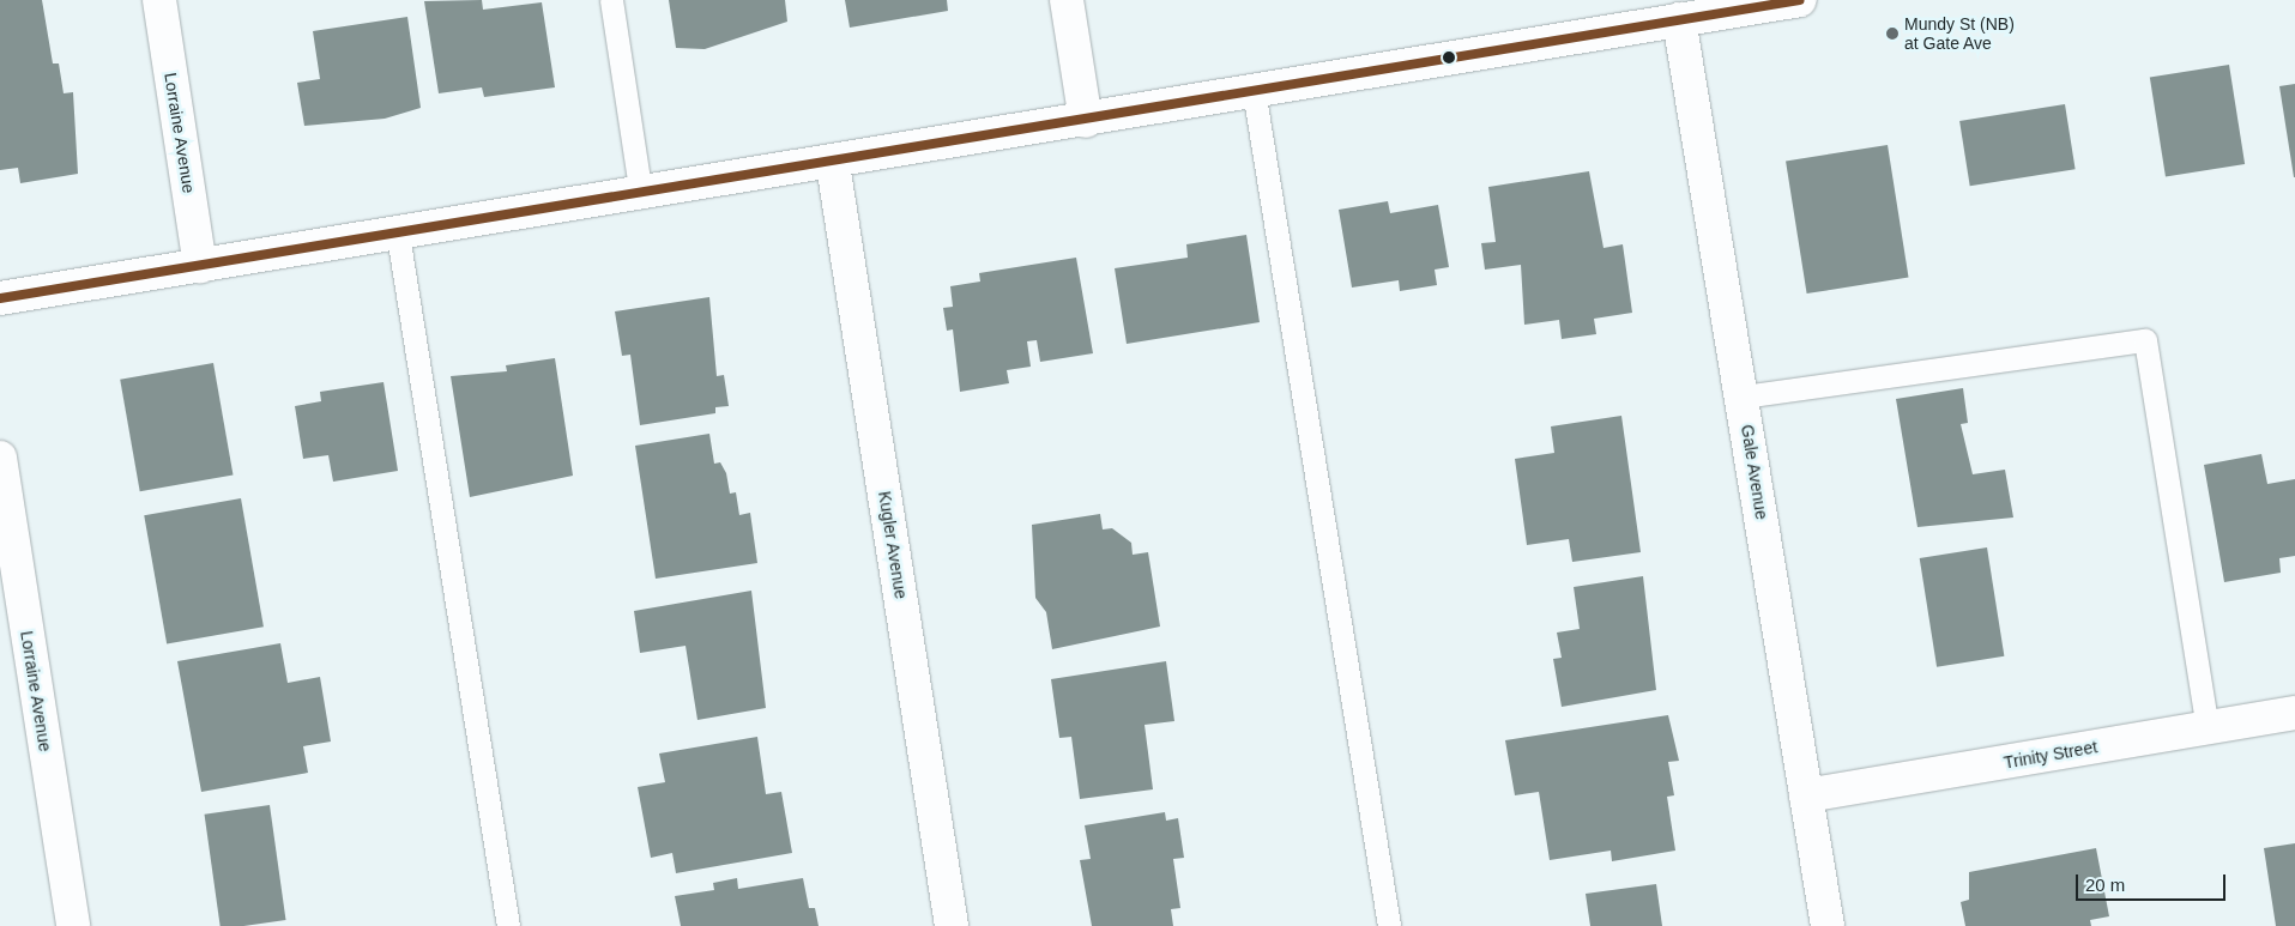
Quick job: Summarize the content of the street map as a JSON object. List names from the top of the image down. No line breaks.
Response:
{"streets":{"street":["Lorraine Avenue","Gale Avenue","Kugler Avenue","Trinity Street"]},"crossings":[["Gale Avenue","Trinity Street"]],"places":["Mundy St (NB) at Gate Ave"],"scale_bar":"20 m"}
